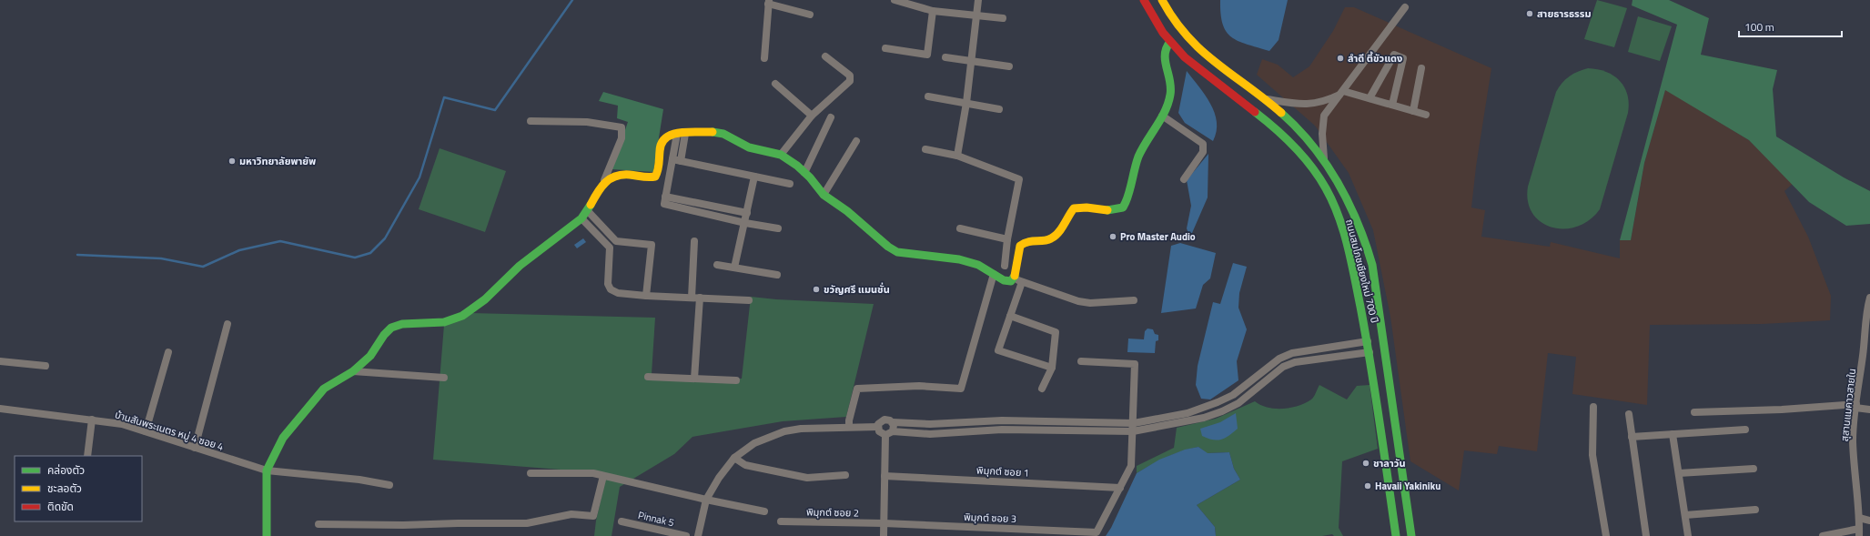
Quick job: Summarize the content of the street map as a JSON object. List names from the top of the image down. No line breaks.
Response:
{"streets":{"street":["ถนนสมโภชเชียงใหม่ 700 ปี","สุสานแมคาวสายใน","บ้านสันพระเนตร หมู่ 4 ซอย 4","พิมุกต์ ซอย 1","พิมุกต์ ซอย 2","พิมุกต์ ซอย 3","Pinnak 5"]},"crossings":[["พิมุกต์ ซอย 1","พิมุกต์ ซอย 3"],["พิมุกต์ ซอย 2","พิมุกต์ ซอย 3"]],"places":["สายธารธรรม","ลำดี ตี้ขัวแดง","มหาวิทยาลัยพายัพ","Pro Master Audio","ขวัญศรี แมนชั่น","ชาลาวัน","Havaii Yakiniku"],"legend":["คล่องตัว","ชะลอตัว","ติดขัด"],"scale_bar":"100 m"}
